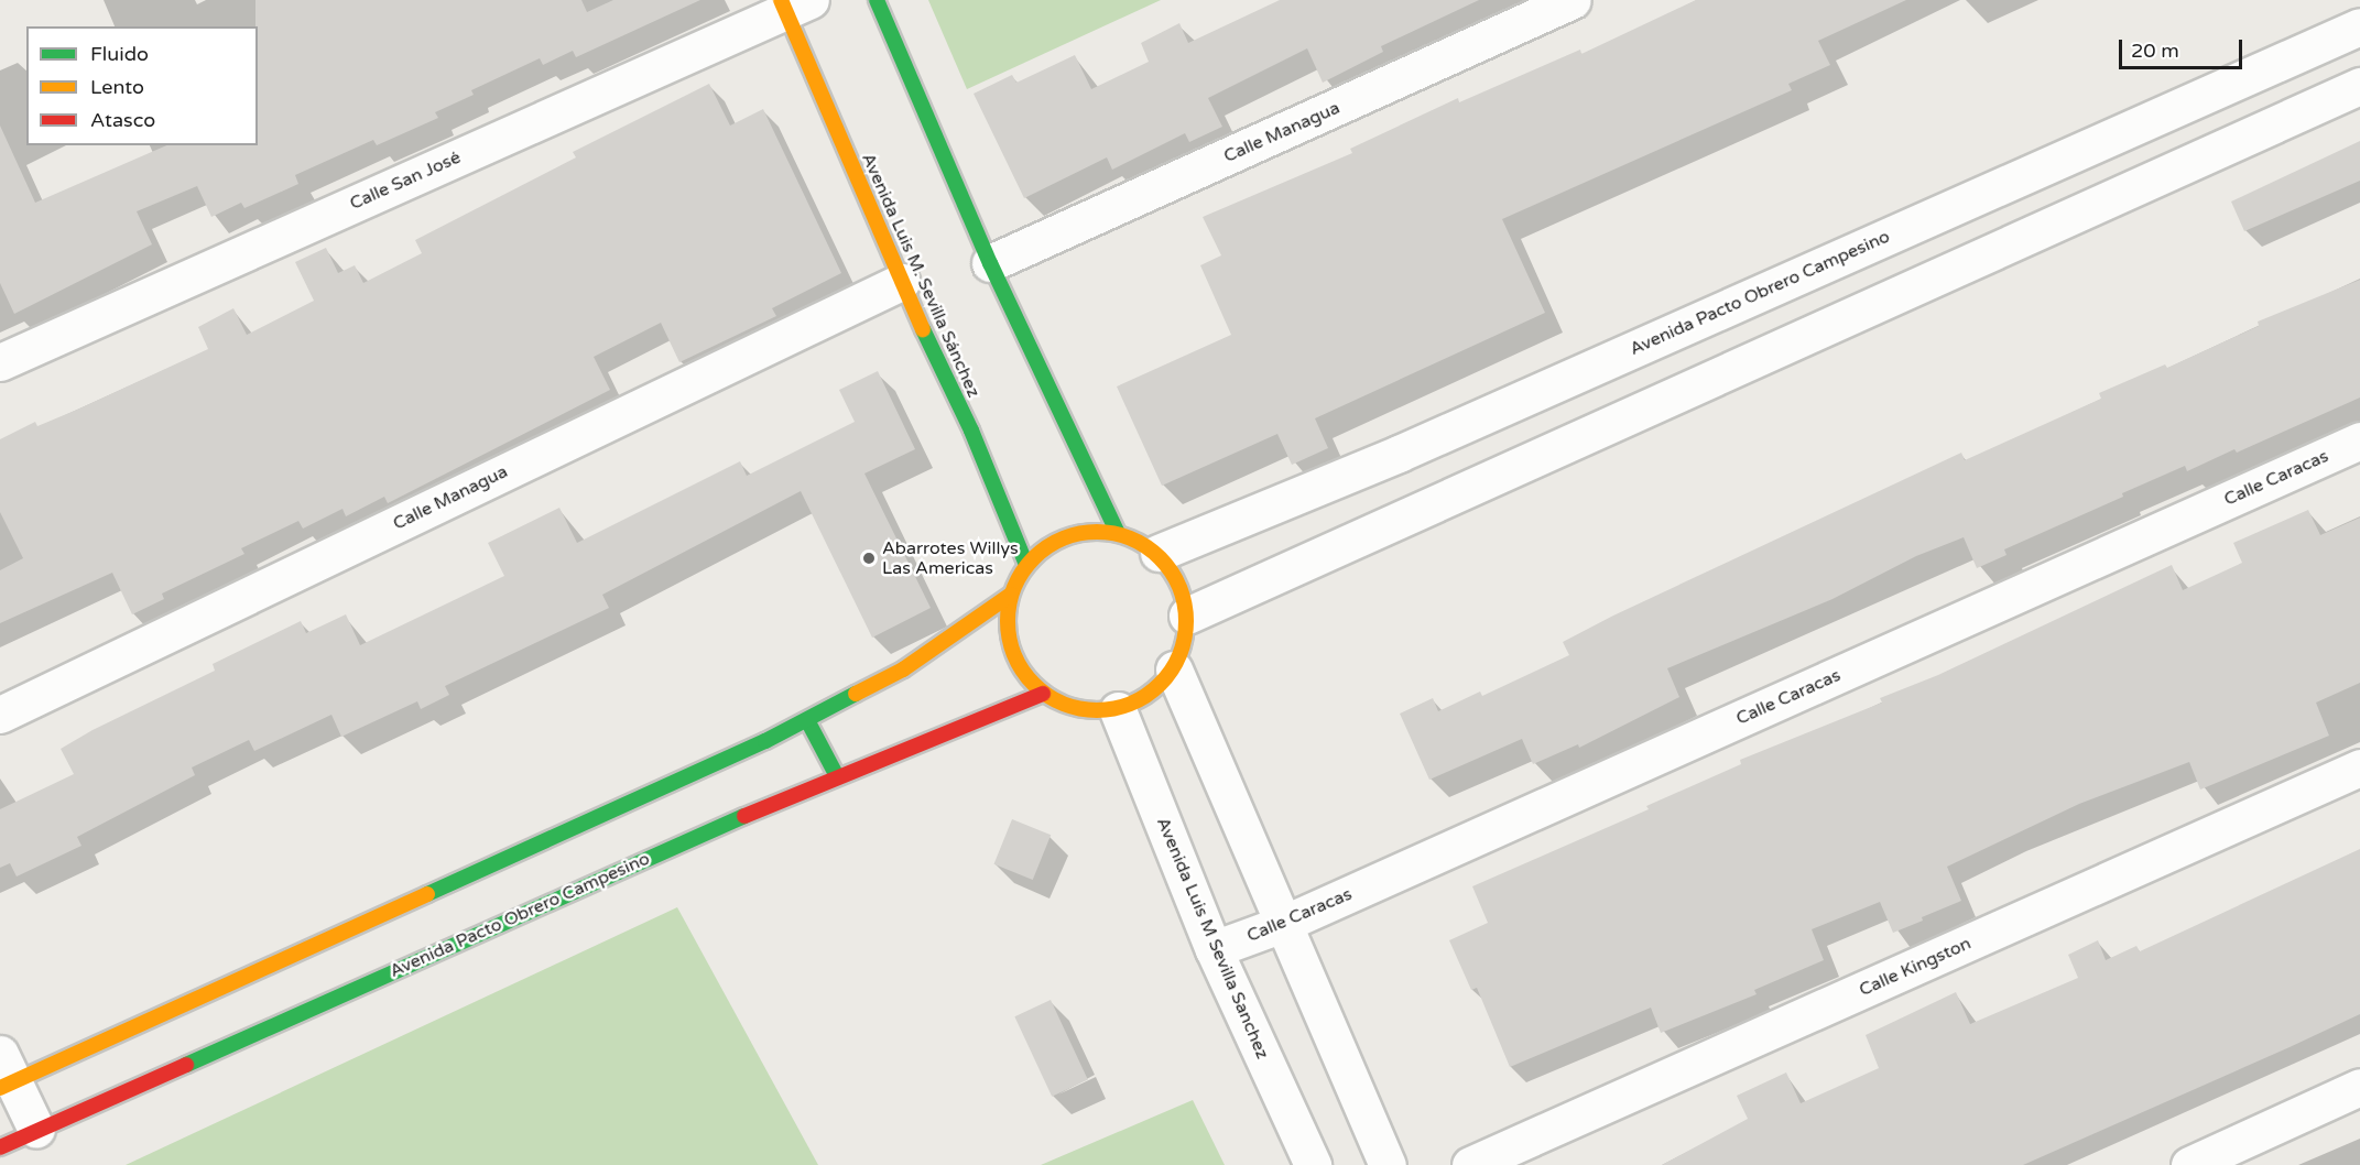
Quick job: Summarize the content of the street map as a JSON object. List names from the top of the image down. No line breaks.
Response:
{"streets":{"street":["Calle Managua","Calle San José","Avenida Luis M. Sevilla Sánchez","Avenida Pacto Obrero Campesino","Calle Caracas","Avenida Luis M Sevilla Sanchez","Calle Kingston"]},"crossings":[["Calle Managua","Avenida Luis M. Sevilla Sánchez"],["Calle San José","Avenida Luis M. Sevilla Sánchez"],["Avenida Luis M. Sevilla Sánchez","Avenida Pacto Obrero Campesino"],["Avenida Luis M. Sevilla Sánchez","Avenida Luis M Sevilla Sanchez"],["Avenida Pacto Obrero Campesino","Avenida Luis M Sevilla Sanchez"],["Calle Caracas","Avenida Luis M Sevilla Sanchez"]],"places":["Abarrotes Willys Las Americas"],"legend":["Fluido","Lento","Atasco"],"scale_bar":"20 m"}
